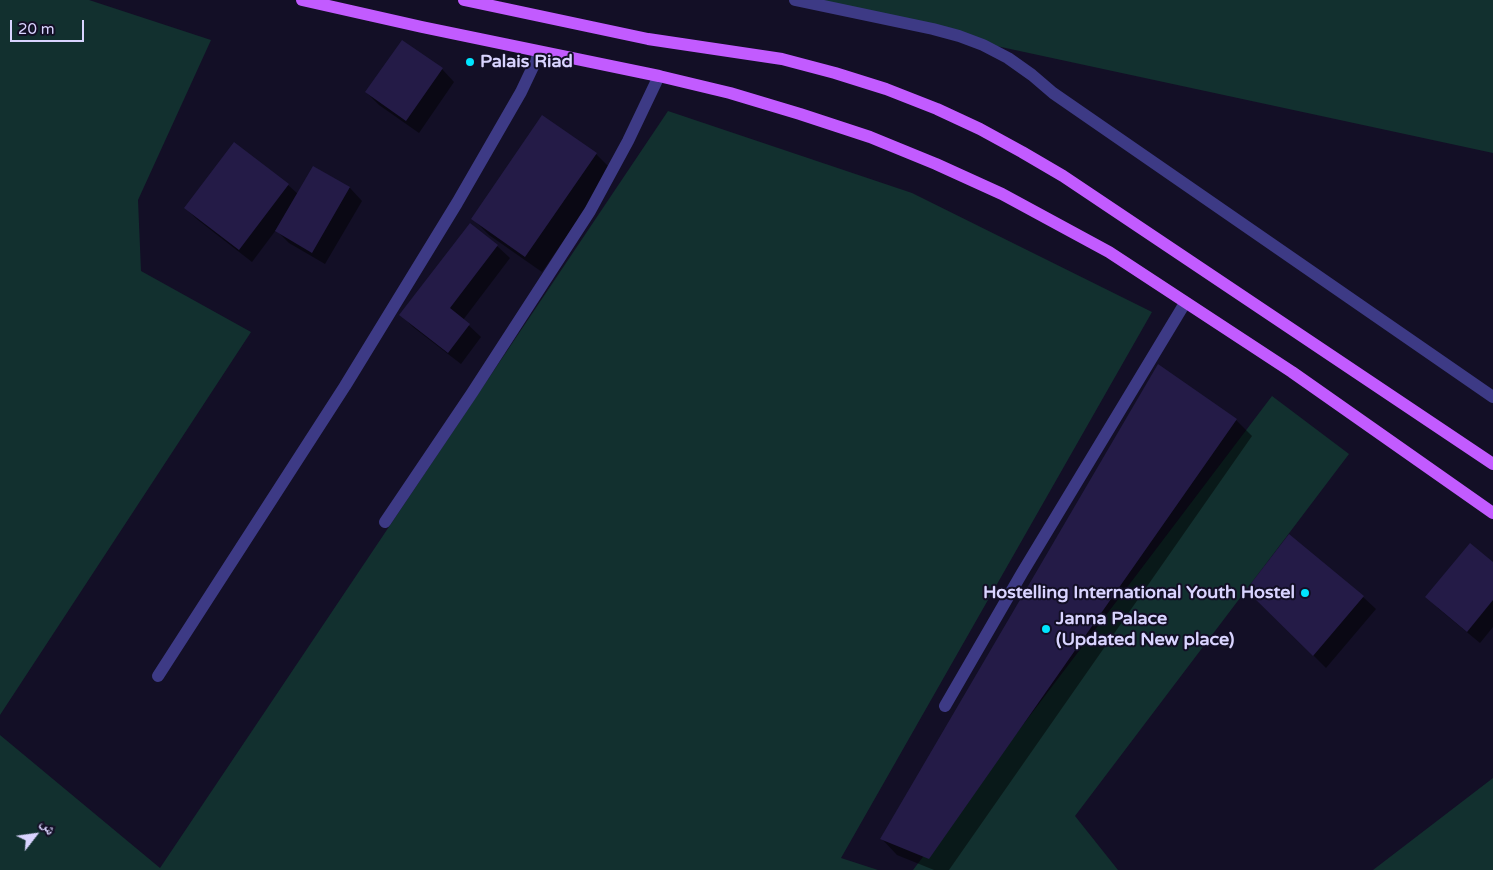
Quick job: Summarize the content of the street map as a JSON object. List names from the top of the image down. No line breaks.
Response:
{"places":["Palais Riad","Hostelling International Youth Hostel","Janna Palace (Updated New place)"],"scale_bar":"20 m","north":"top right"}
